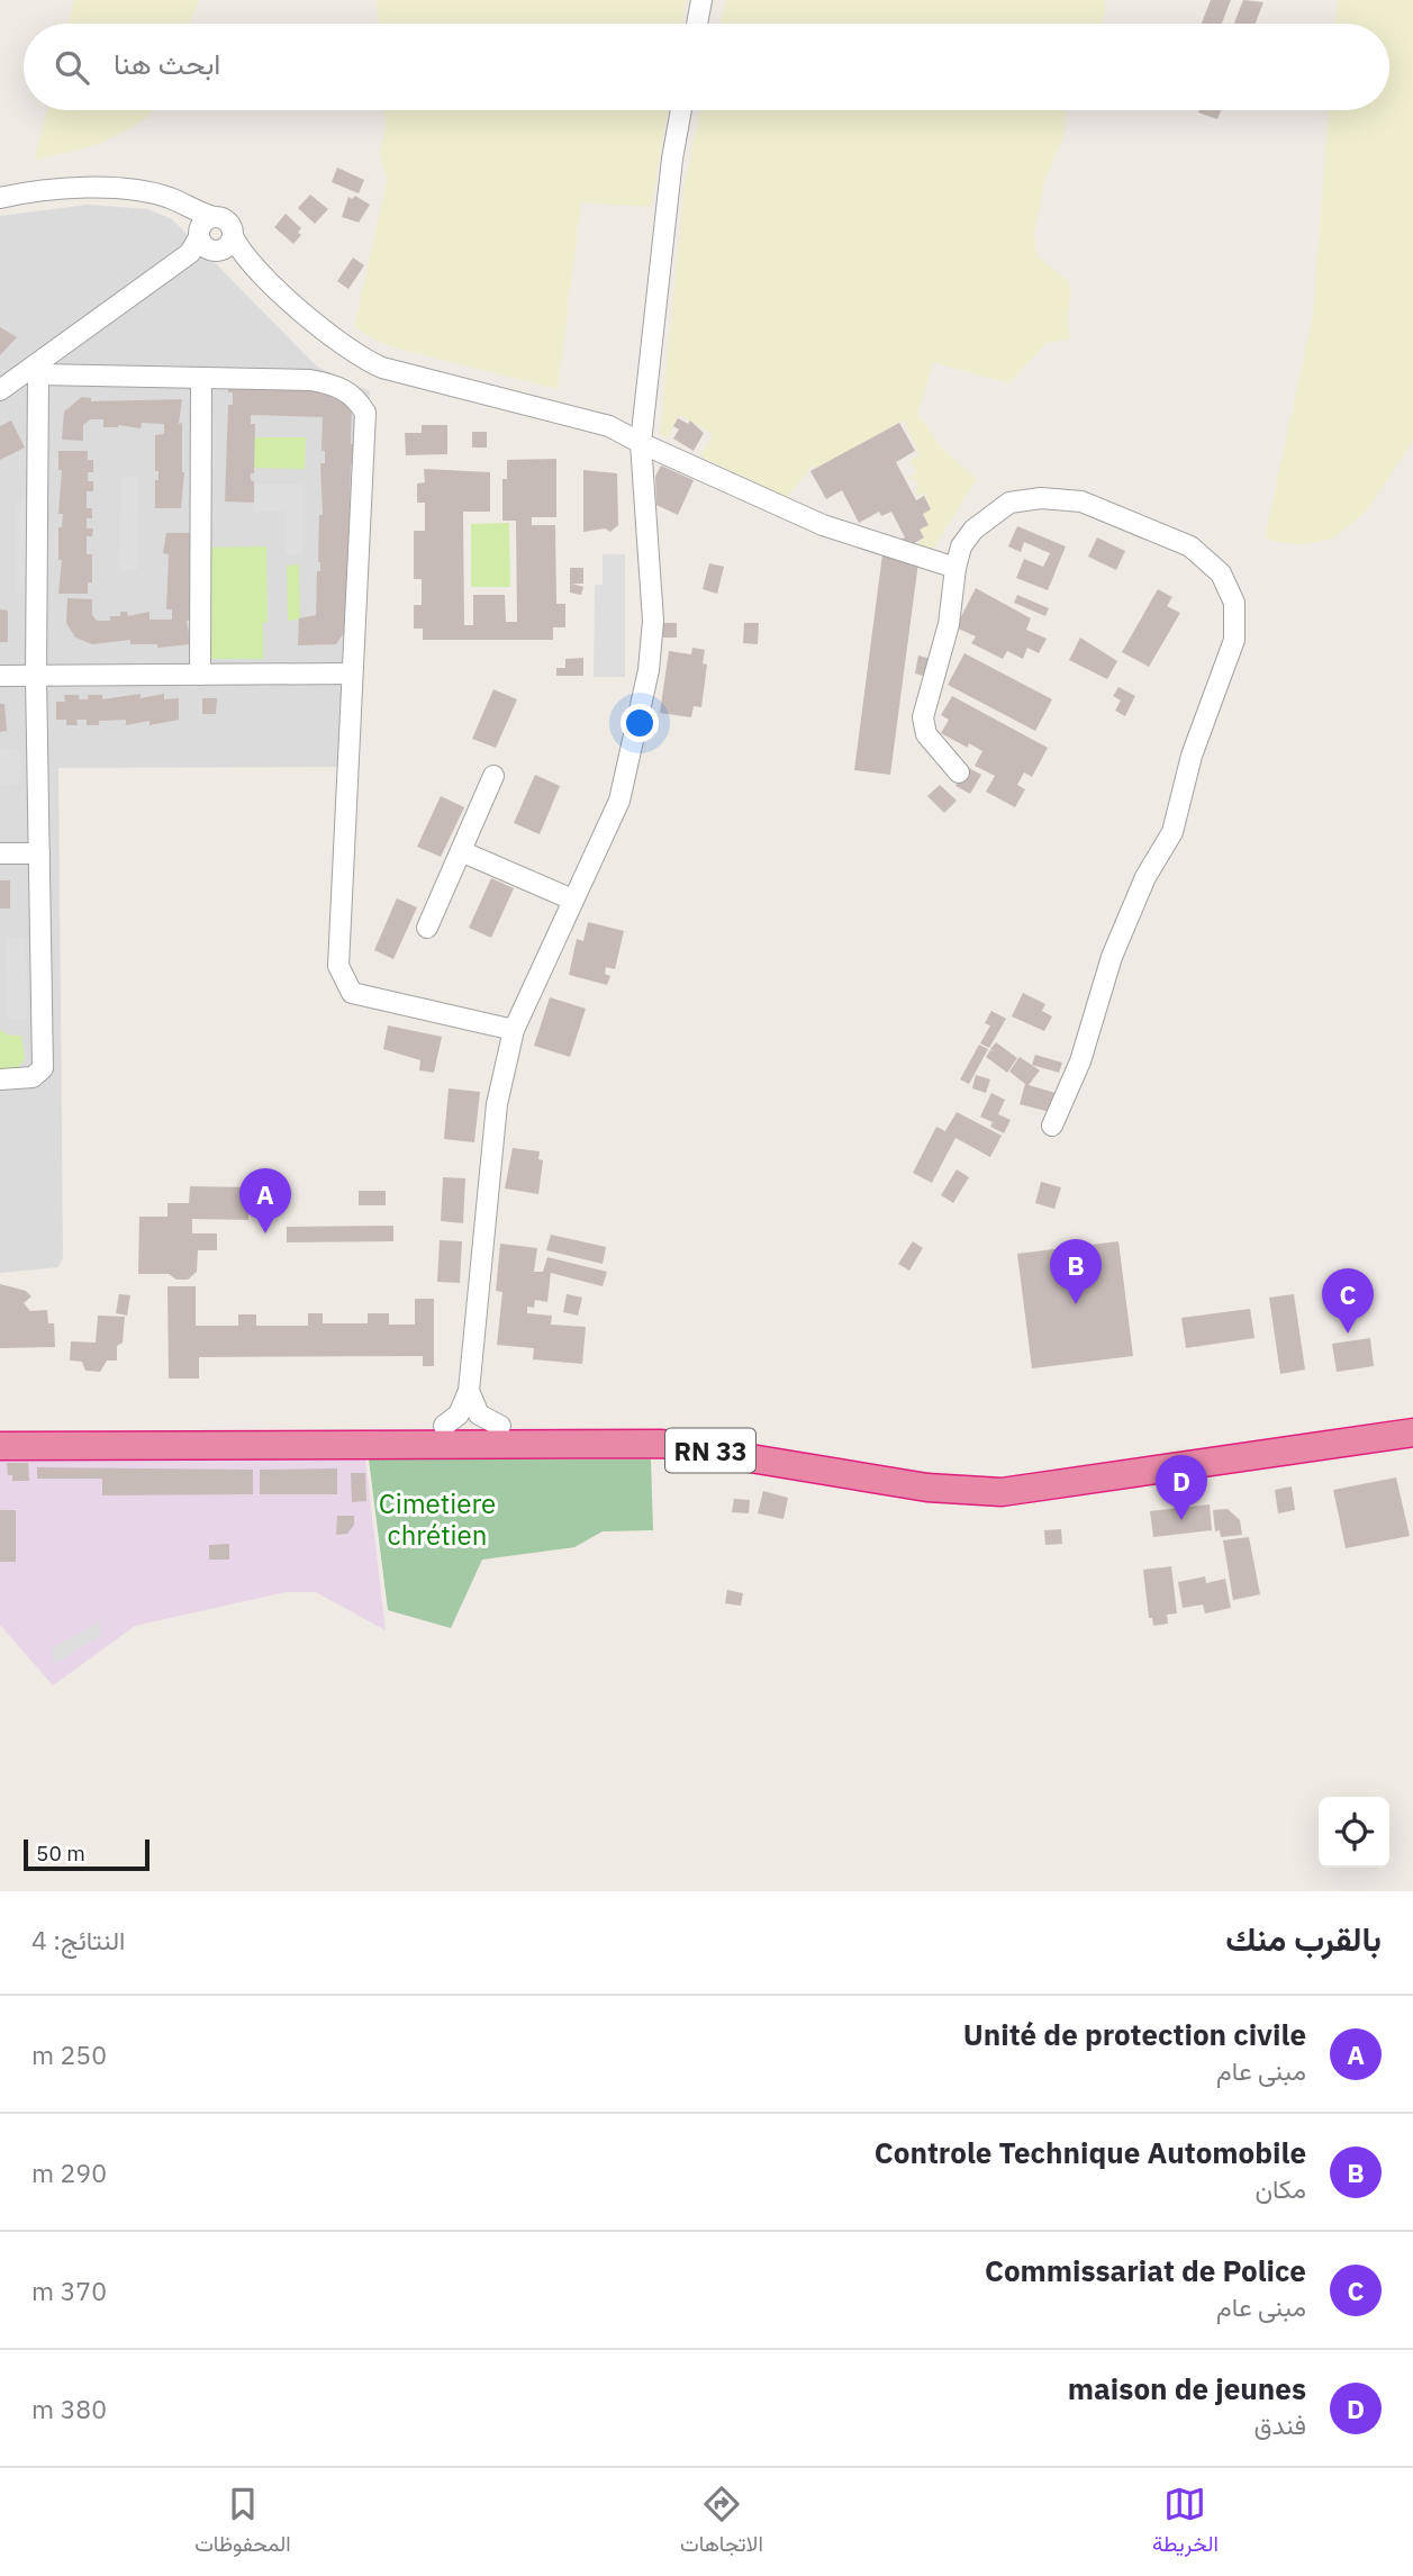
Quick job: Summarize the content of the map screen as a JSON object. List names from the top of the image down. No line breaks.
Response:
{"streets":{"highway":["RN 33"]},"parks":["Cimetiere chrétien"],"scale_bar":"50 m","page":{"search":"ابحث هنا","pins":["A","B","C","D"],"scale":"50 m","heading":["بالقرب منك","النتائج: 4"],"list":[{"mark":"A","name":"Unité de protection civile","note":"مبنى عام","value":"250 m"},{"mark":"B","name":"Controle Technique Automobile","note":"مكان","value":"290 m"},{"mark":"C","name":"Commissariat de Police","note":"مبنى عام","value":"370 m"},{"mark":"D","name":"maison de jeunes","note":"فندق","value":"380 m"}],"nav":["الخريطة","الاتجاهات","المحفوظات"]}}
